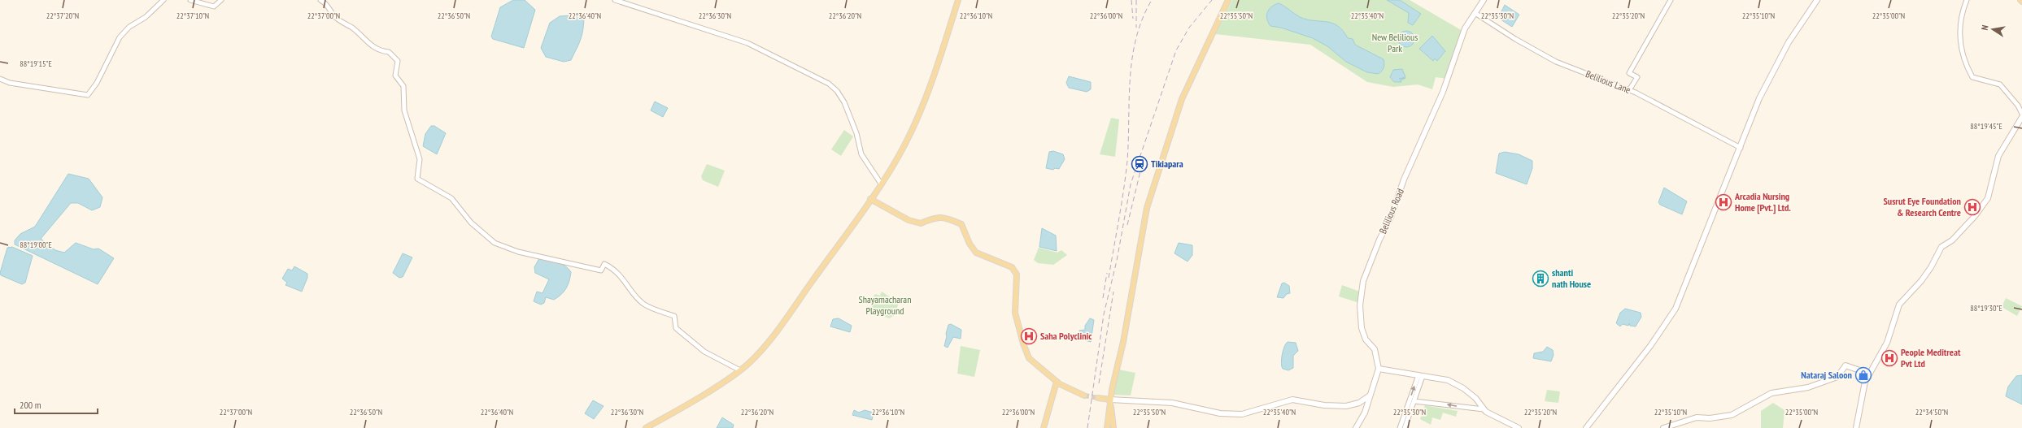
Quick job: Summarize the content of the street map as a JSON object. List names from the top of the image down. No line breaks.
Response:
{"streets":{"main road":["Belilious Road"],"street":["Belilious Lane"]},"crossings":[["Belilious Lane","Belilious Road"]],"parks":["New Belilious Park","Shayamacharan Playground"],"places":{"station":["Tikiapara"],"hospital":["Arcadia Nursing Home [Pvt.] Ltd.","Susrut Eye Foundation & Research Centre","Saha Polyclinic","People Meditreat Pvt Ltd"],"building":["shanti nath House"],"shop":["Nataraj Saloon"]},"scale_bar":"200 m","north":"left","coordinates":["22°37'20\"N","22°37'10\"N","22°37'00\"N","22°36'50\"N","22°36'40\"N","22°36'30\"N","22°36'20\"N","22°36'10\"N","22°36'00\"N","22°35'50\"N","22°35'40\"N","22°35'30\"N","22°35'20\"N","22°35'10\"N","22°35'00\"N","88°19'15\"E","88°19'45\"E","88°19'00\"E","88°19'30\"E","22°34'50\"N"]}
